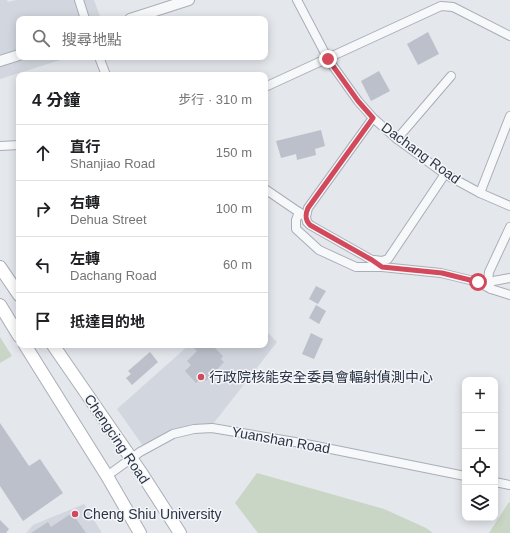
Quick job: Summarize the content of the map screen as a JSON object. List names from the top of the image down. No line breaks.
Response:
{"streets":{"main road":["Chengcing Road"],"street":["Dachang Road","Yuanshan Road"]},"crossings":[["Chengcing Road","Yuanshan Road"]],"places":["行政院核能安全委員會輻射偵測中心","Cheng Shiu University"],"page":{"search":"搜尋地點","heading":["4 分鐘","步行 · 310 m"],"list":[["直行","Shanjiao Road","150 m"],["右轉","Dehua Street","100 m"],["左轉","Dachang Road","60 m"],"抵達目的地"],"map_buttons":["+","−"]}}
